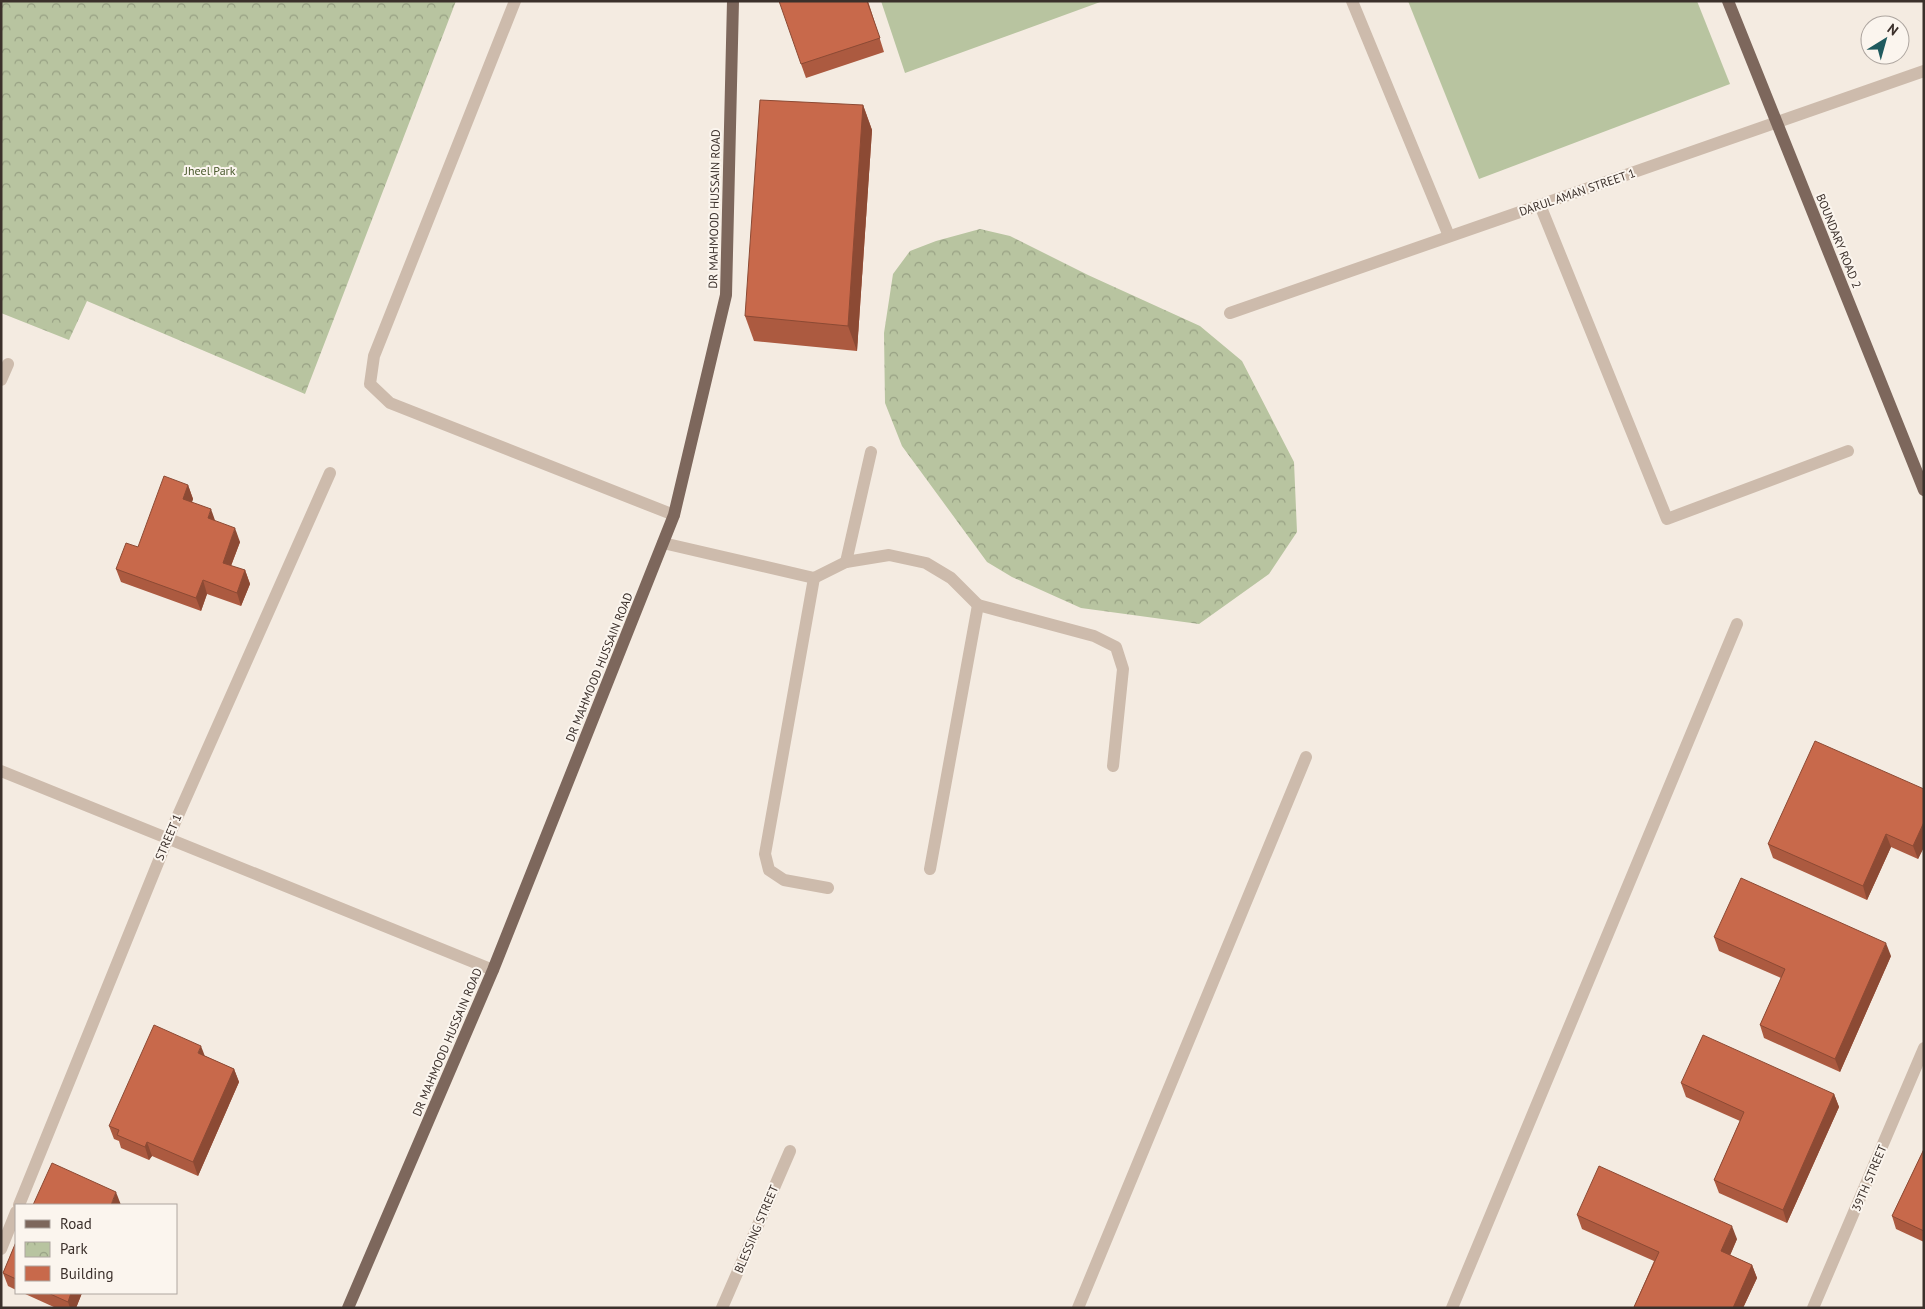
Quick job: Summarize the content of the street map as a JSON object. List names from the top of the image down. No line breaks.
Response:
{"streets":{"main road":["DR MAHMOOD HUSSAIN ROAD","BOUNDARY ROAD 2"],"street":["DARUL AMAN STREET 1","STREET 1","39TH STREET","BLESSING STREET"]},"crossings":[["DARUL AMAN STREET 1","BOUNDARY ROAD 2"]],"parks":["Jheel Park"],"legend":["Road","Park","Building"],"north":"top right"}
